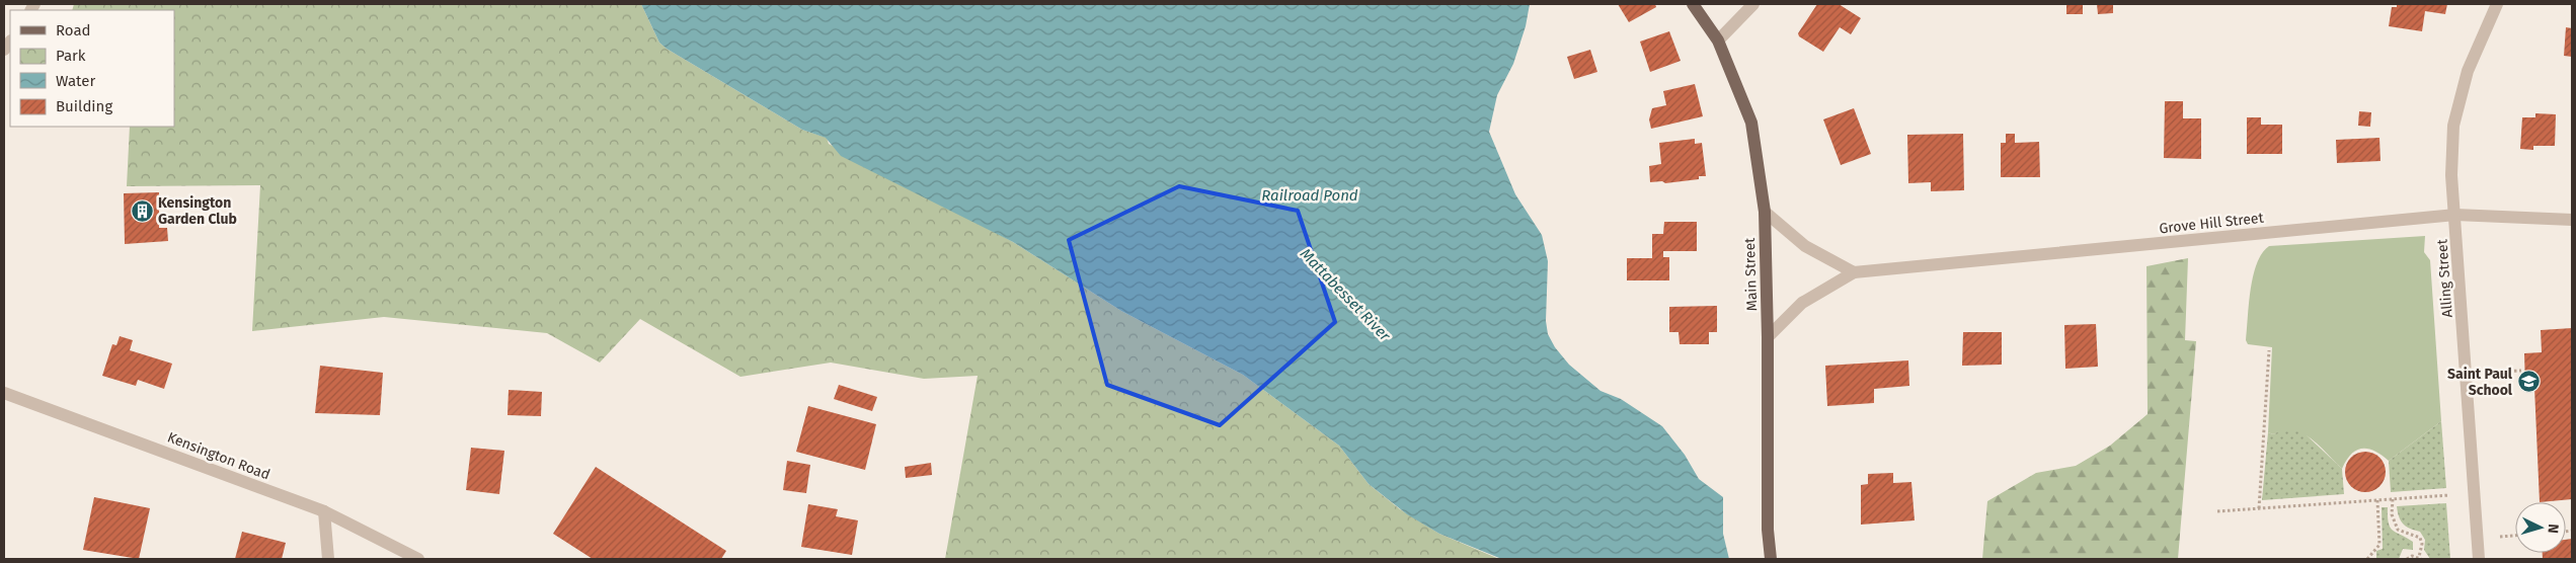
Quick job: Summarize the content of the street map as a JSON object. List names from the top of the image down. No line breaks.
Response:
{"streets":{"main road":["Main Street"],"street":["Grove Hill Street","Alling Street","Kensington Road"]},"crossings":[["Grove Hill Street","Main Street"],["Grove Hill Street","Alling Street"]],"water":["Railroad Pond","Mattabesset River"],"places":{"building":["Kensington Garden Club"],"school or university":["Saint Paul School"]},"legend":["Road","Park","Water","Building"],"north":"right"}
